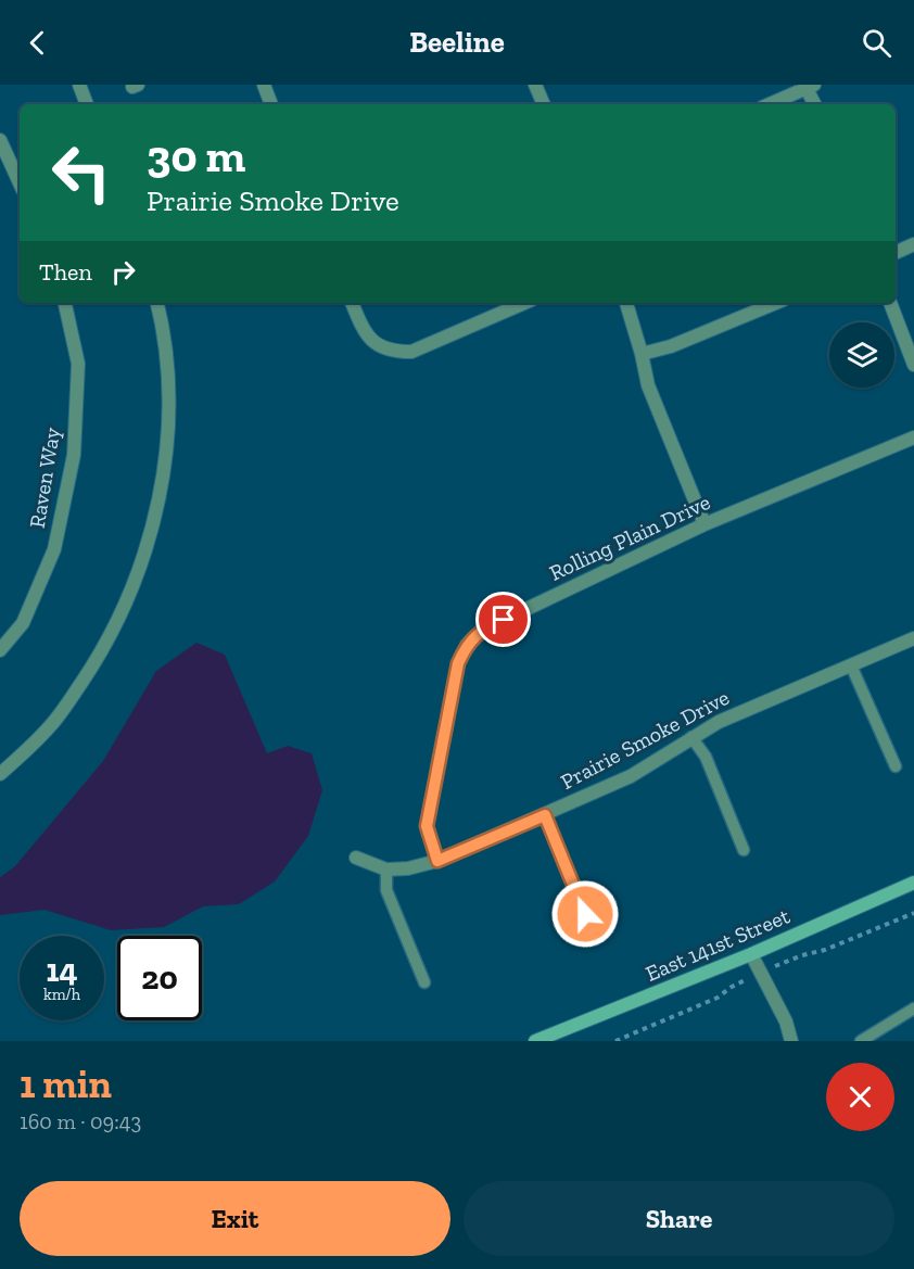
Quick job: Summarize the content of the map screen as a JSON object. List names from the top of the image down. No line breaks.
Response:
{"streets":{"street":["Raven Way","Rolling Plain Drive","Prairie Smoke Drive","East 141st Street"]},"crossings":[["Rolling Plain Drive","Prairie Smoke Drive"]],"page":{"header":"Beeline","turn":["30 m","Prairie Smoke Drive"],"then":"Then","speed":"14 km/h","limit":"20","heading":["1 min","160 m · 09:43"],"buttons":["Exit","Share"]}}
